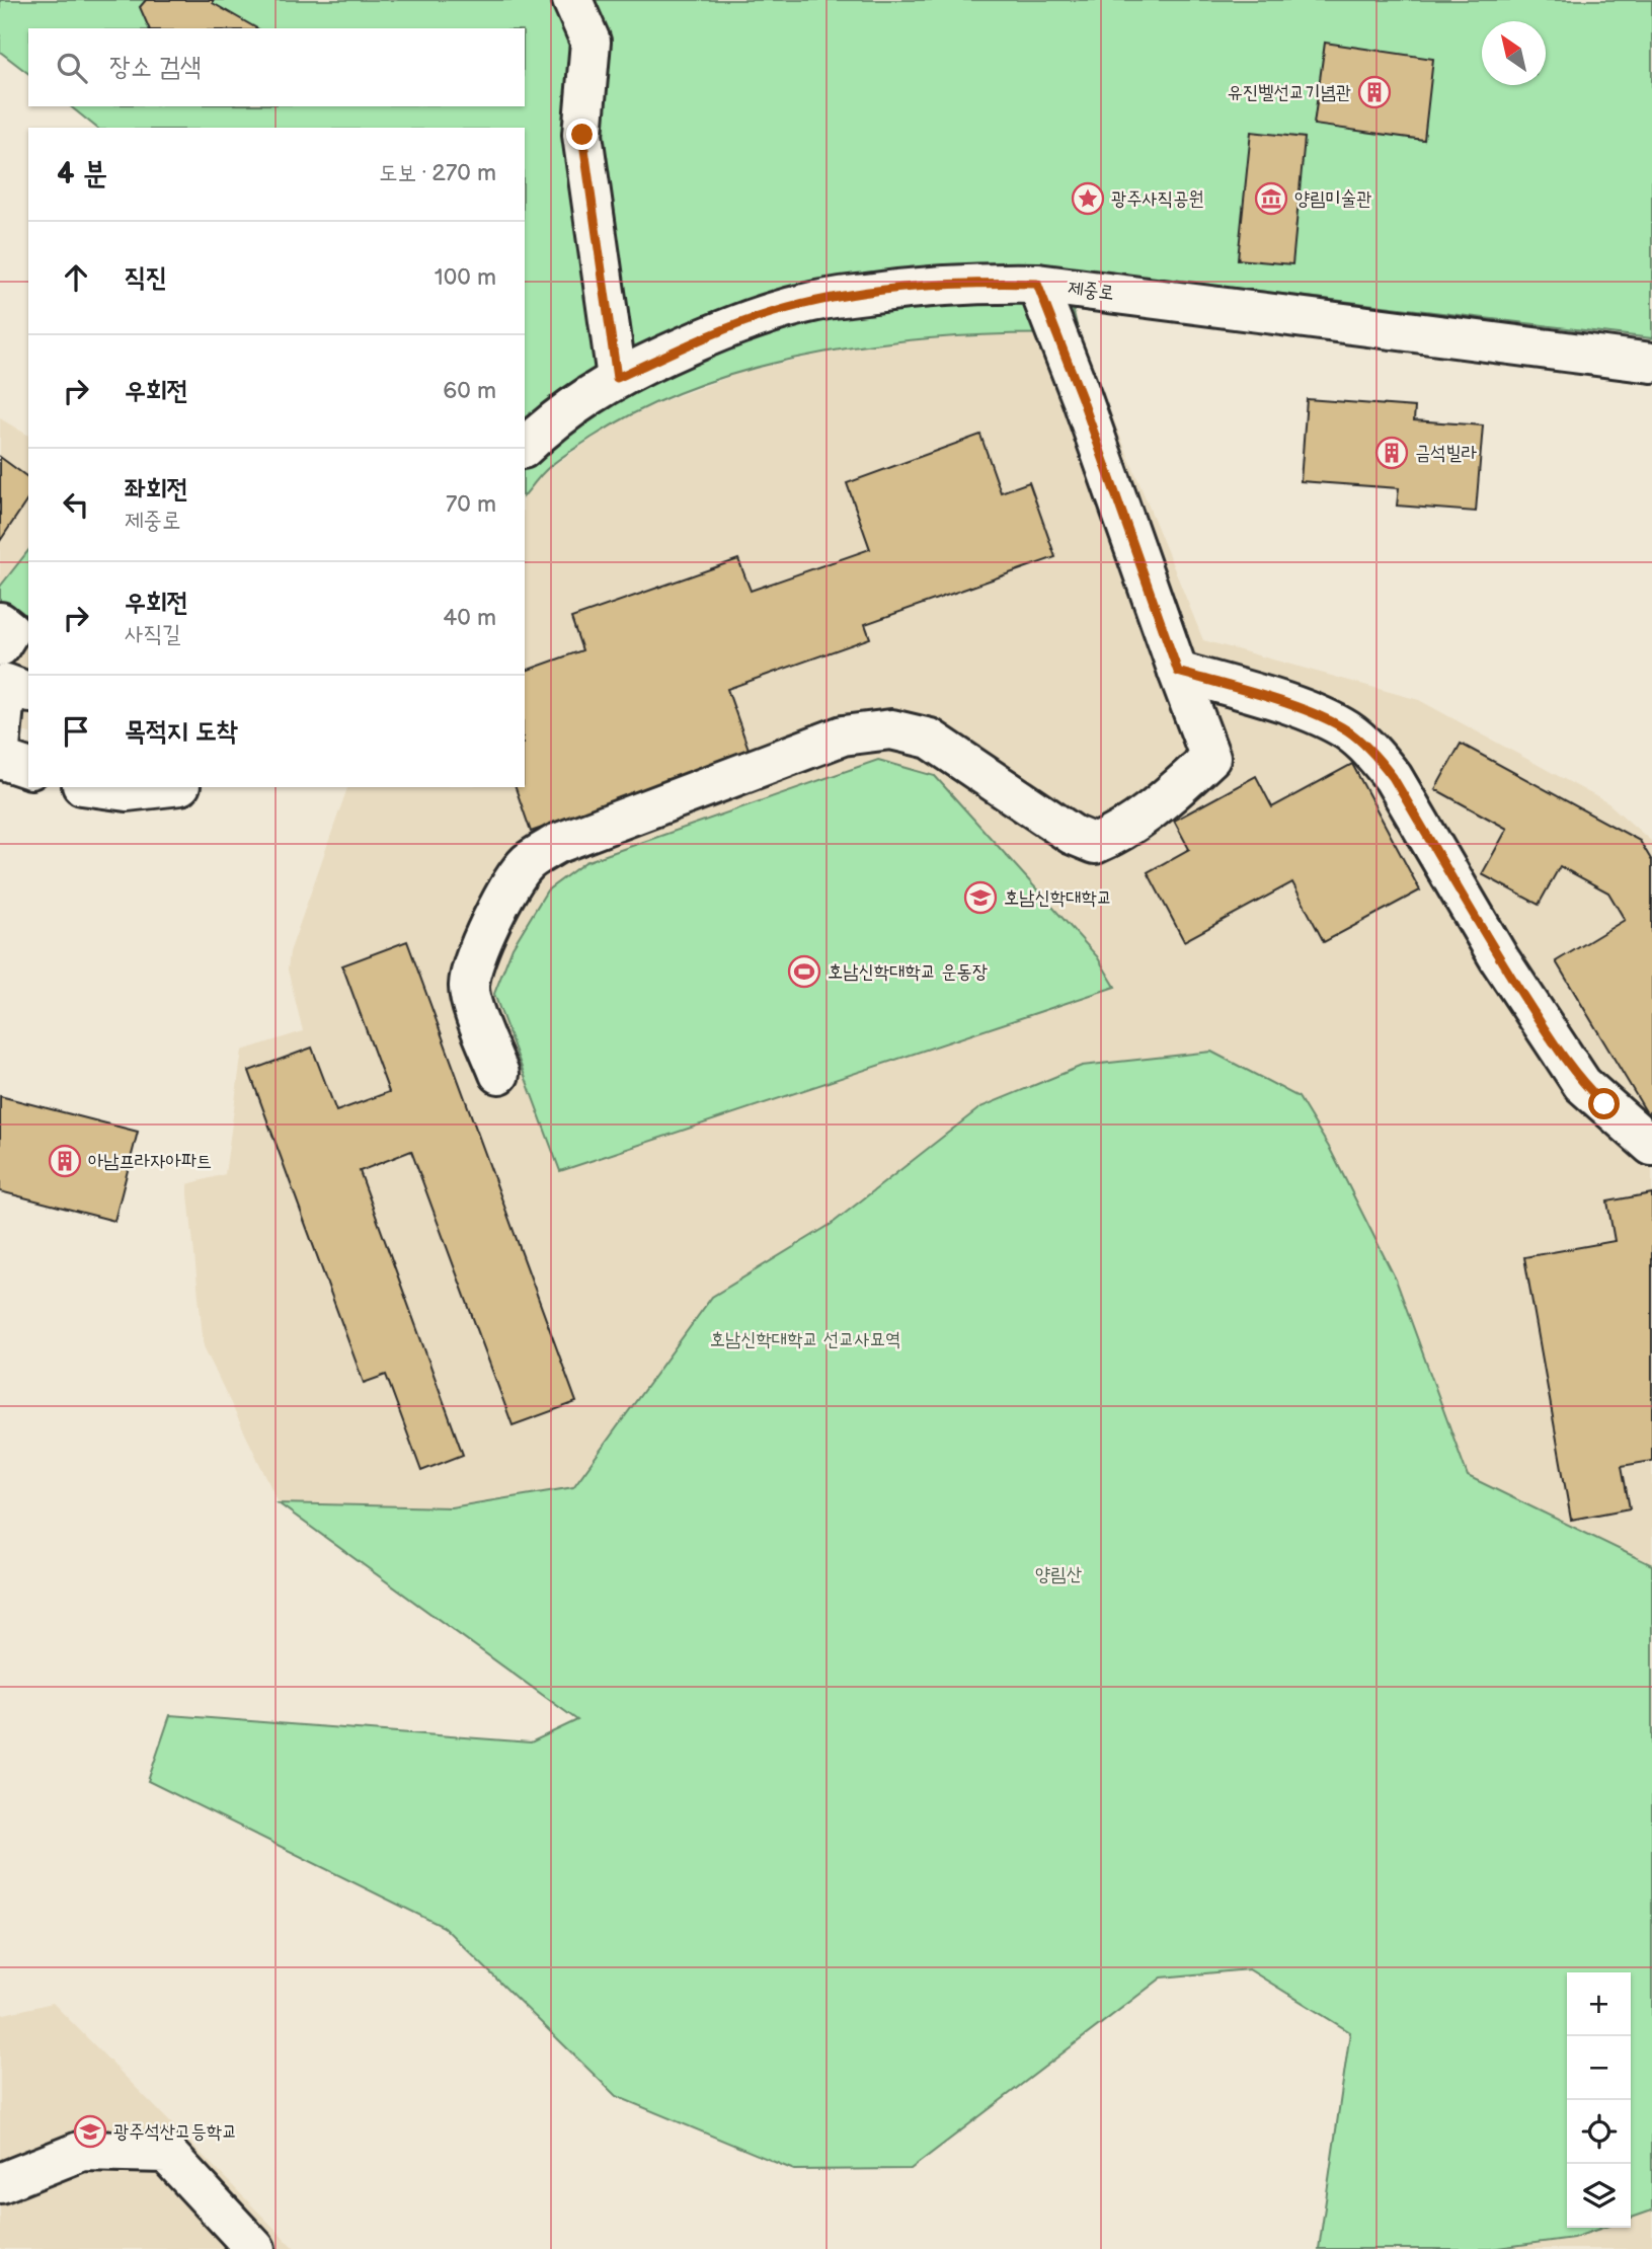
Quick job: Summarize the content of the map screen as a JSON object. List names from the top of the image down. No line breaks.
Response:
{"streets":{"street":["제중로"]},"parks":["호남신학대학교 선교사묘역","양림산"],"places":{"building":["유진벨선교기념관","금석빌라","아남프라자아파트"],"place":["광주사직공원"],"museum":["양림미술관"],"school or university":["호남신학대학교","광주석산고등학교"],"sports":["호남신학대학교 운동장"]},"north":"top left","page":{"search":"장소 검색","heading":["4 분","도보 · 270 m"],"list":[["직진","100 m"],["우회전","60 m"],["좌회전","제중로","70 m"],["우회전","사직길","40 m"],"목적지 도착"],"map_buttons":["+","−"]}}
